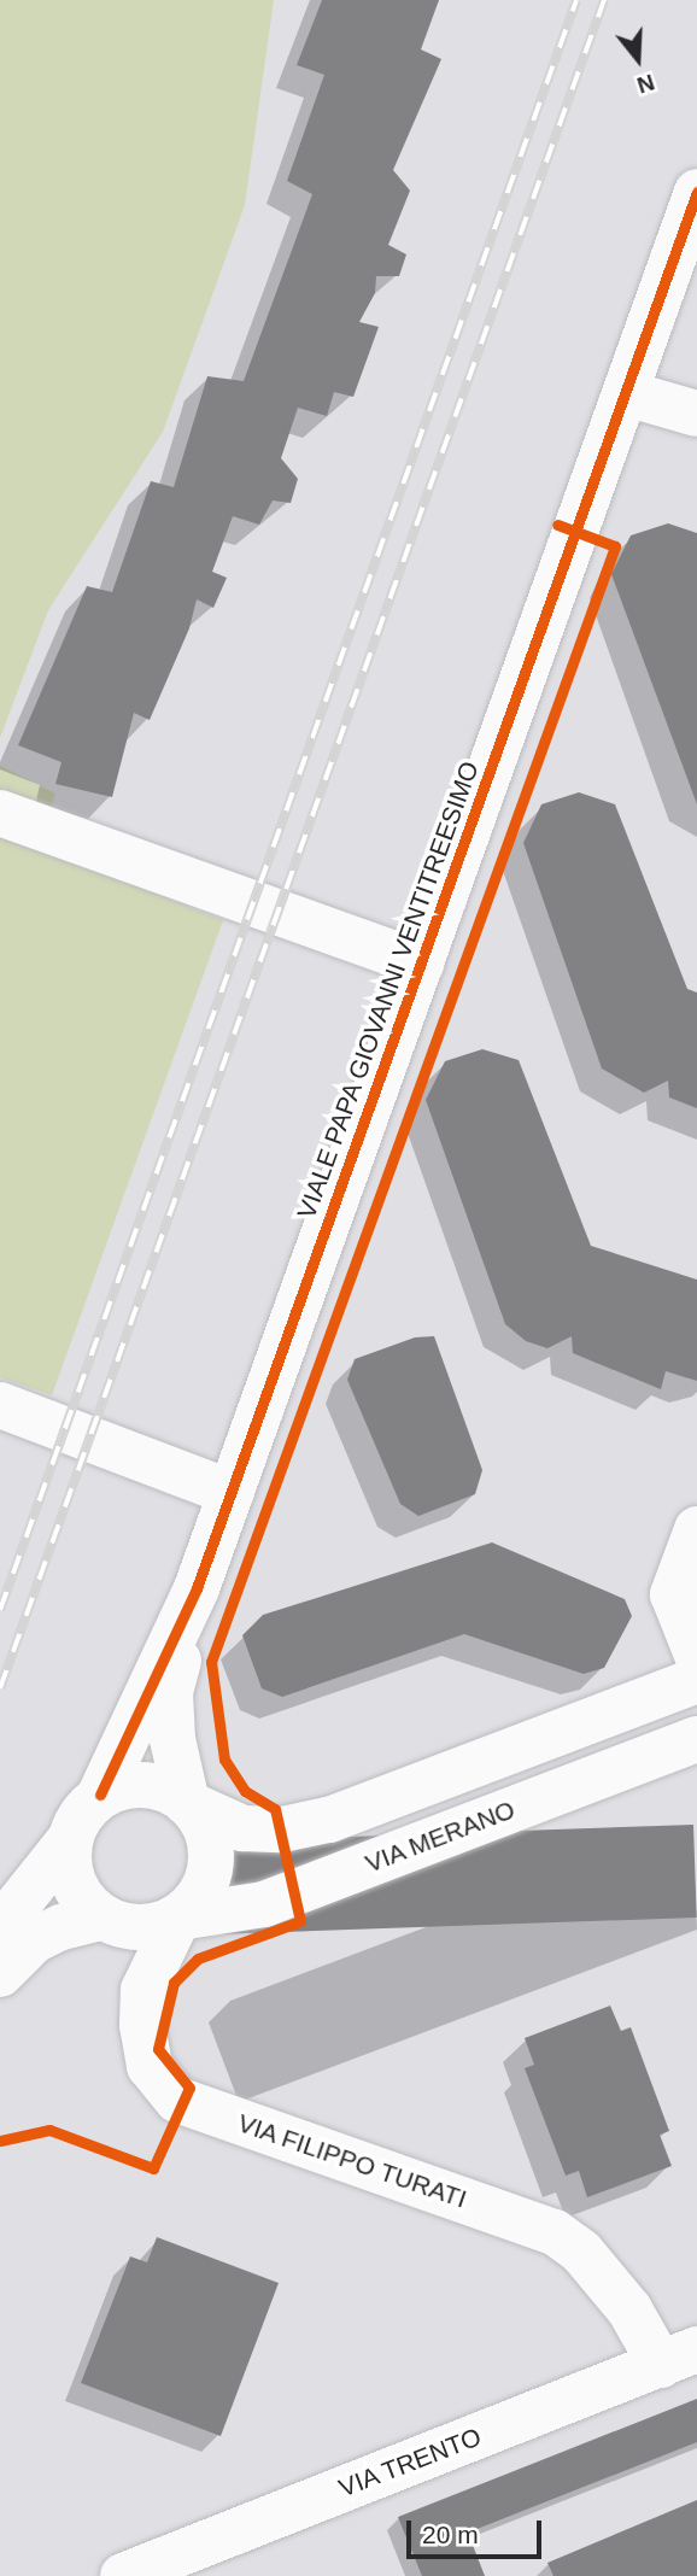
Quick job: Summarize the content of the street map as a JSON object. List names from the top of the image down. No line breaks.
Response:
{"streets":{"street":["VIALE PAPA GIOVANNI VENTITREESIMO","VIA MERANO","VIA FILIPPO TURATI","VIA TRENTO"]},"crossings":[["VIALE PAPA GIOVANNI VENTITREESIMO","VIA MERANO"],["VIALE PAPA GIOVANNI VENTITREESIMO","VIA FILIPPO TURATI"],["VIA MERANO","VIA FILIPPO TURATI"],["VIA FILIPPO TURATI","VIA TRENTO"]],"scale_bar":"20 m","north":"bottom"}
